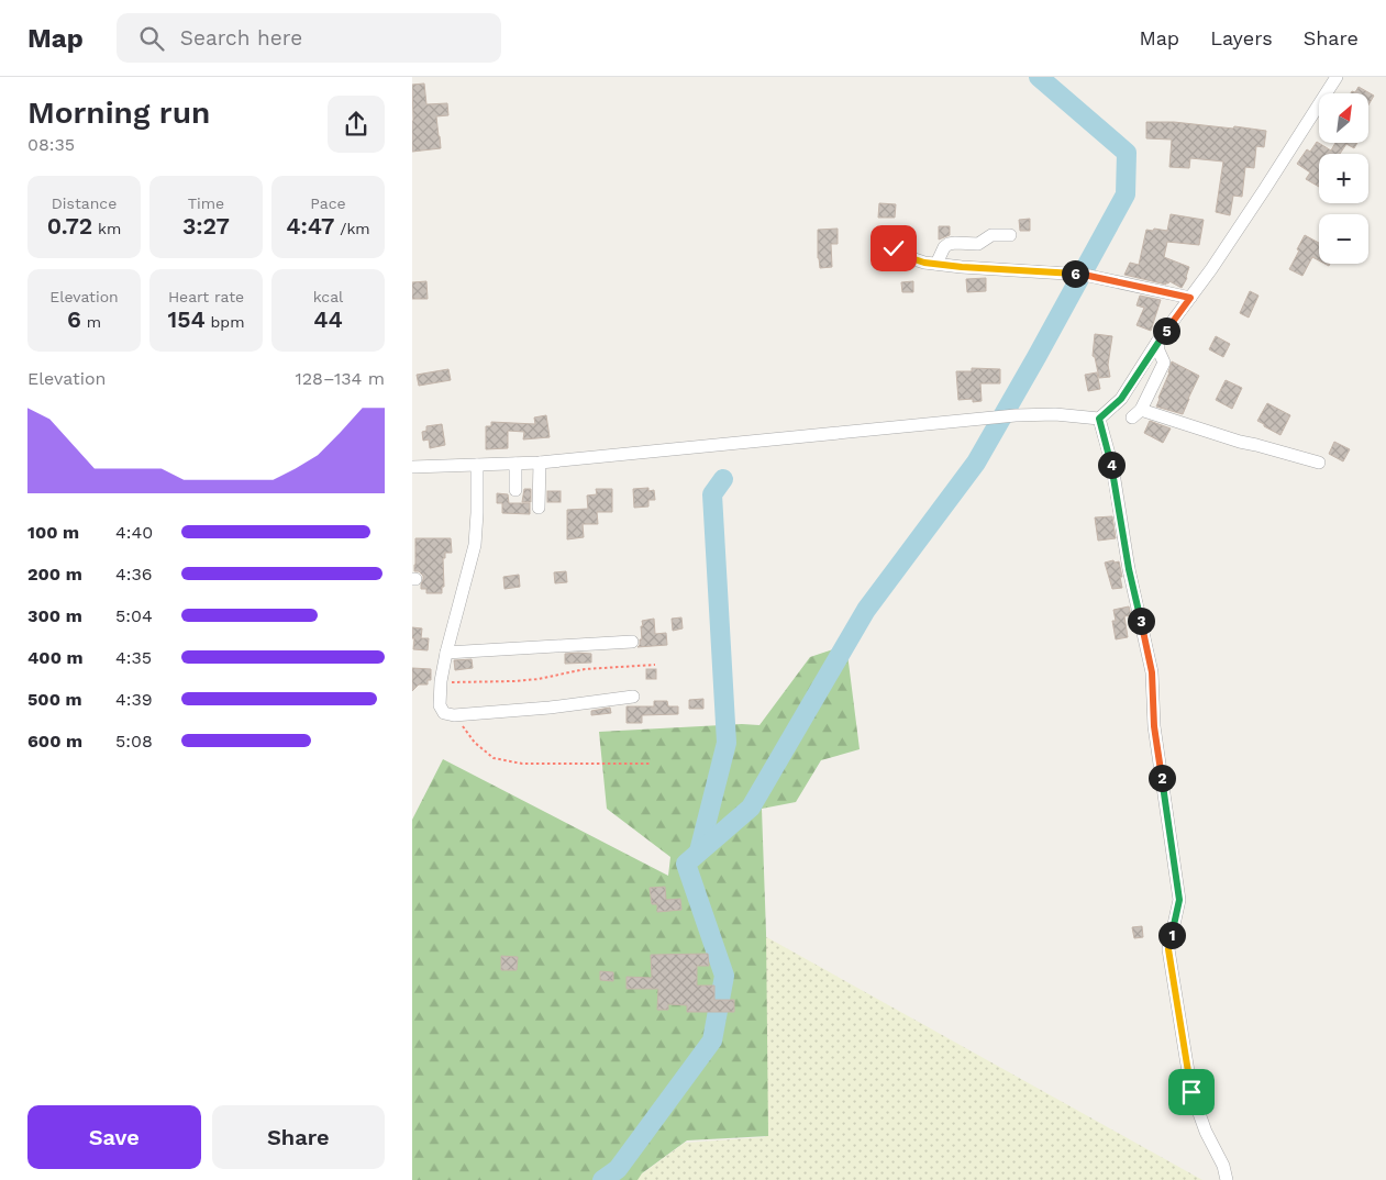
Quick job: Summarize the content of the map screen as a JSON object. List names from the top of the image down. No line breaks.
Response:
{"north":"top right","page":{"header":"Map","search":"Search here","nav":["Map","Layers","Share"],"heading":["Morning run","08:35"],"map_buttons":["+","−"],"stats":[["Distance","0.72 km"],["Time","3:27"],["Pace","4:47 /km"],["Elevation","6 m"],["Heart rate","154 bpm"],["kcal","44"]],"pins":["6","5","4","3","2","1"],"chart":["Elevation","128–134 m"],"list":[{"name":"100 m","note":"4:40"},{"name":"200 m","note":"4:36"},{"name":"300 m","note":"5:04"},{"name":"400 m","note":"4:35"},{"name":"500 m","note":"4:39"},{"name":"600 m","note":"5:08"}],"buttons":["Save","Share"]}}
